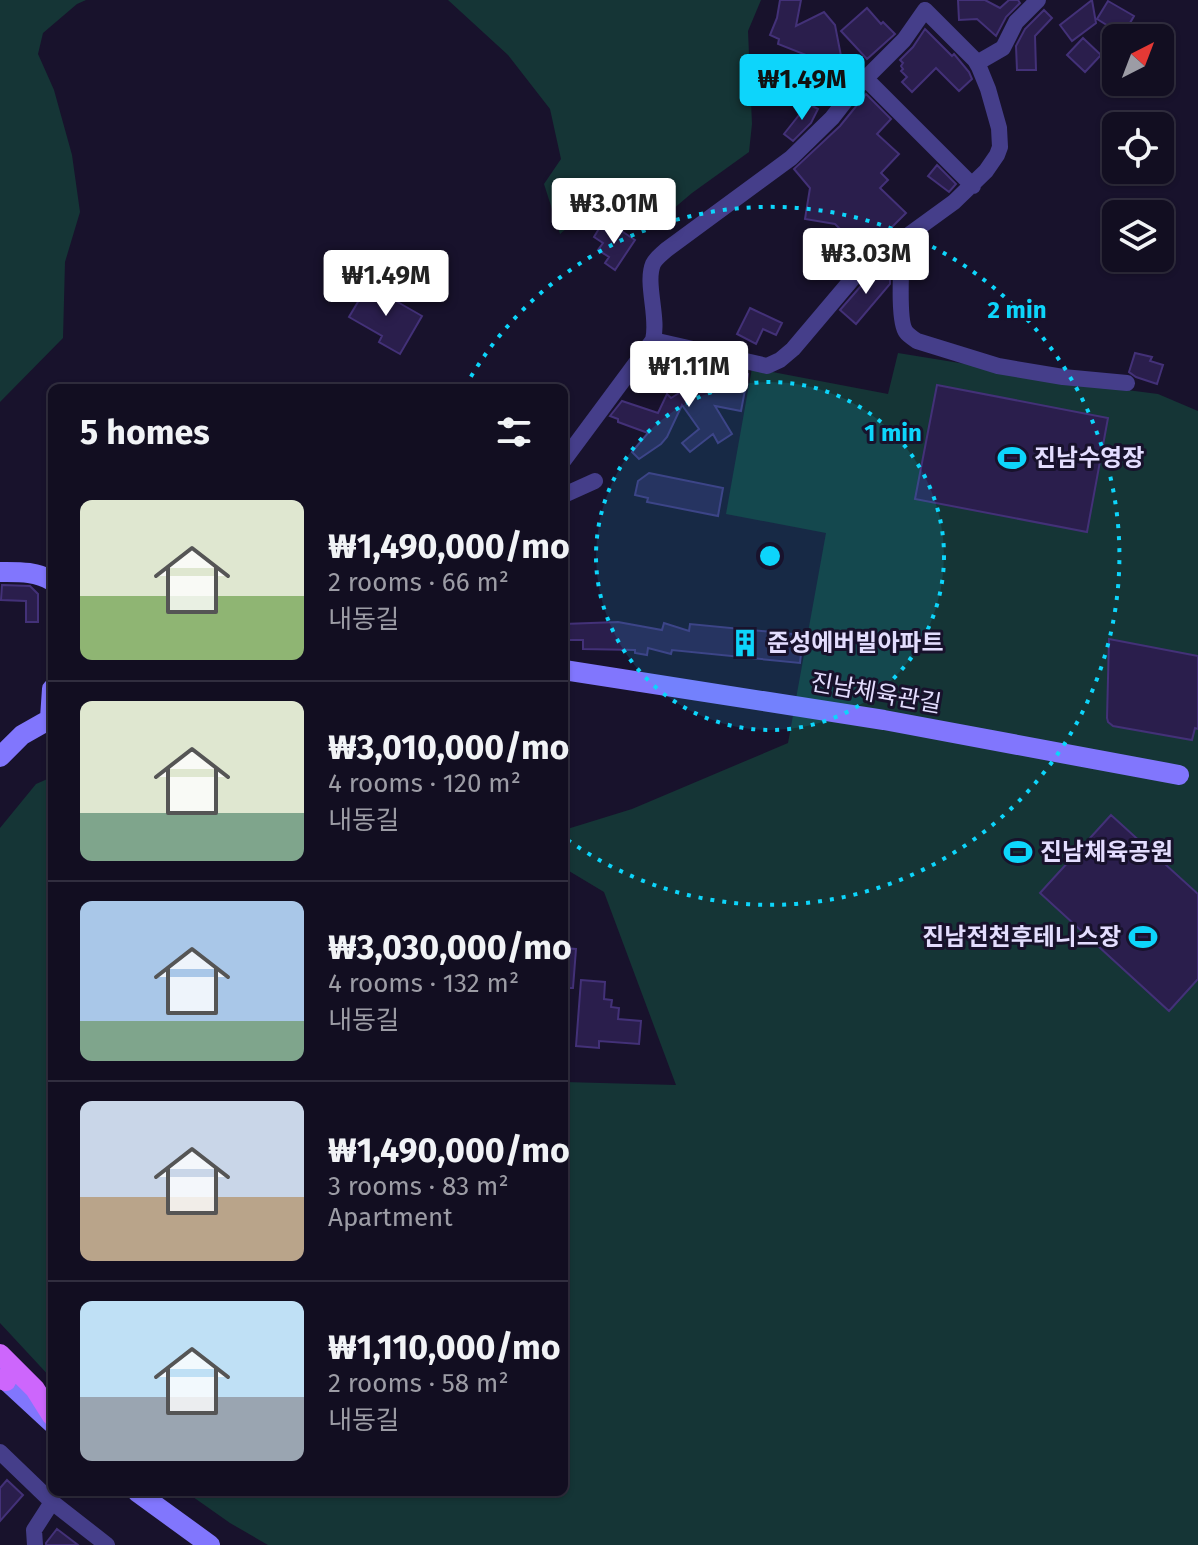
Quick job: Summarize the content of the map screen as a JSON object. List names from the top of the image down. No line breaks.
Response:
{"streets":{"street":["진남체육관길"]},"places":{"sports":["진남수영장","진남체육공원","진남전천후테니스장"],"building":["준성에버빌아파트"]},"north":"top right","page":{"price":["₩1.49M","₩3.01M","₩3.03M","₩1.49M","₩1.11M"],"heading":"5 homes","list":[{"name":"₩1,490,000/mo","note":"2 rooms · 66 m² · 내동길"},{"name":"₩3,010,000/mo","note":"4 rooms · 120 m² · 내동길"},{"name":"₩3,030,000/mo","note":"4 rooms · 132 m² · 내동길"},{"name":"₩1,490,000/mo","note":"3 rooms · 83 m² · Apartment"},{"name":"₩1,110,000/mo","note":"2 rooms · 58 m² · 내동길"}]},"rings":["2 min","1 min"]}
